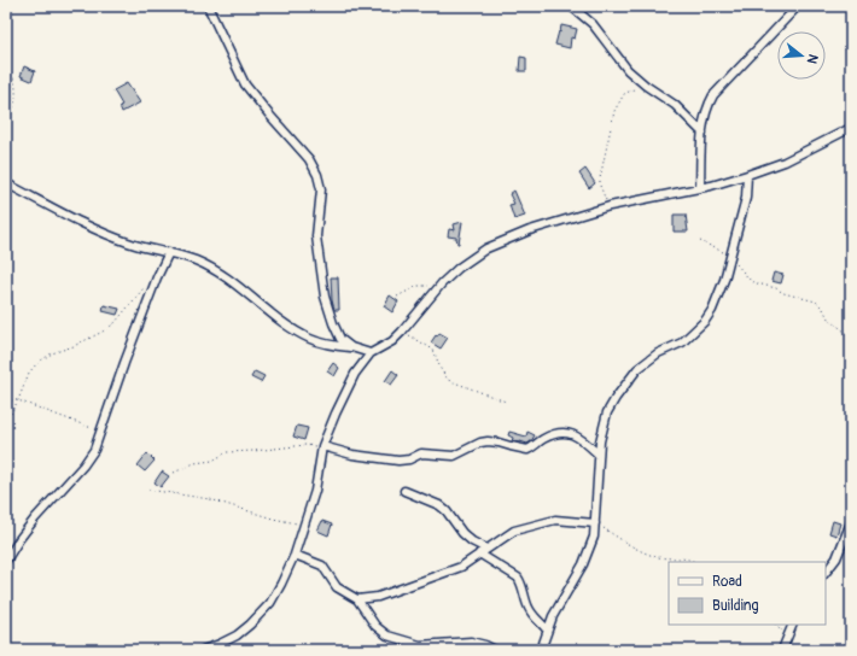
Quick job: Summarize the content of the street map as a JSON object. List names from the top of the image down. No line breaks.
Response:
{"legend":["Road","Building"],"north":"right"}
